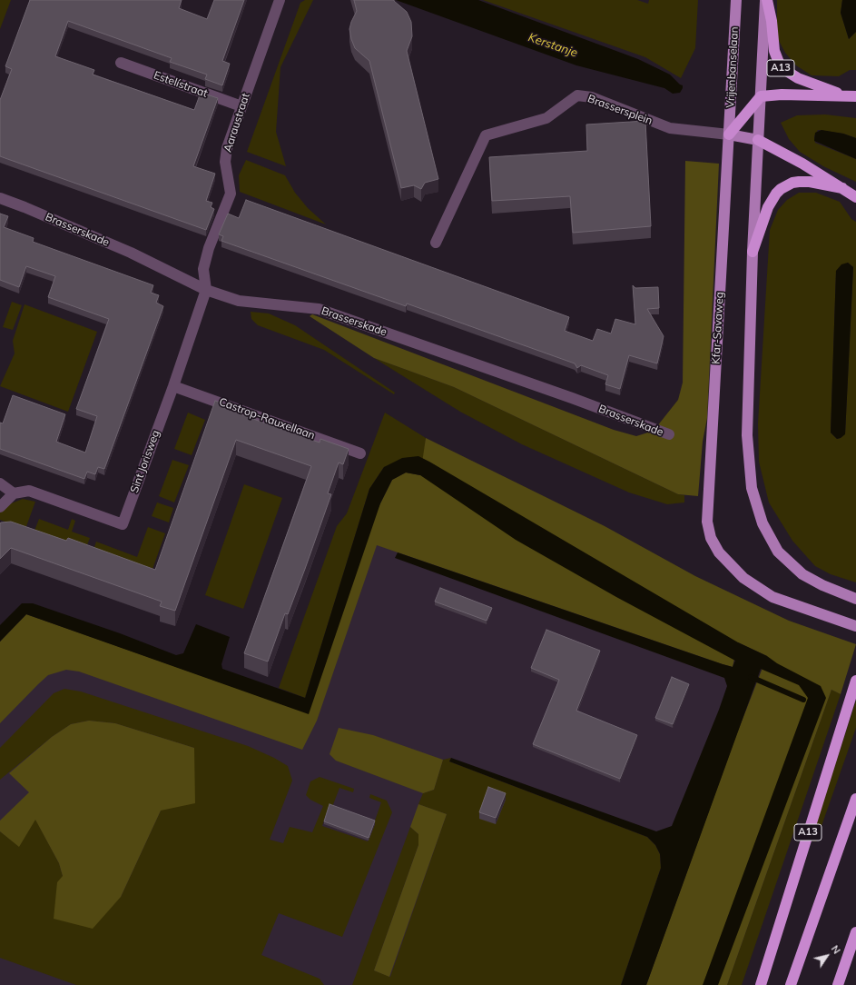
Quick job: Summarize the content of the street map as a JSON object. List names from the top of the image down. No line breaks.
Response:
{"streets":{"highway":["A13"],"main road":["Vrijenbanselaan","Kfar-Savaweg"],"street":["Estelístraat","Brassersplein","Aaraustraat","Brasserskade","Castrop-Rauxellaan","Sint Jorisweg"]},"crossings":[["Vrijenbanselaan","Brassersplein"],["Vrijenbanselaan","Kfar-Savaweg"],["Estelístraat","Aaraustraat"],["Brassersplein","Kfar-Savaweg"],["Aaraustraat","Brasserskade"],["Aaraustraat","Sint Jorisweg"],["Brasserskade","Sint Jorisweg"],["Castrop-Rauxellaan","Sint Jorisweg"]],"water":["Kerstanje"],"north":"top right"}
